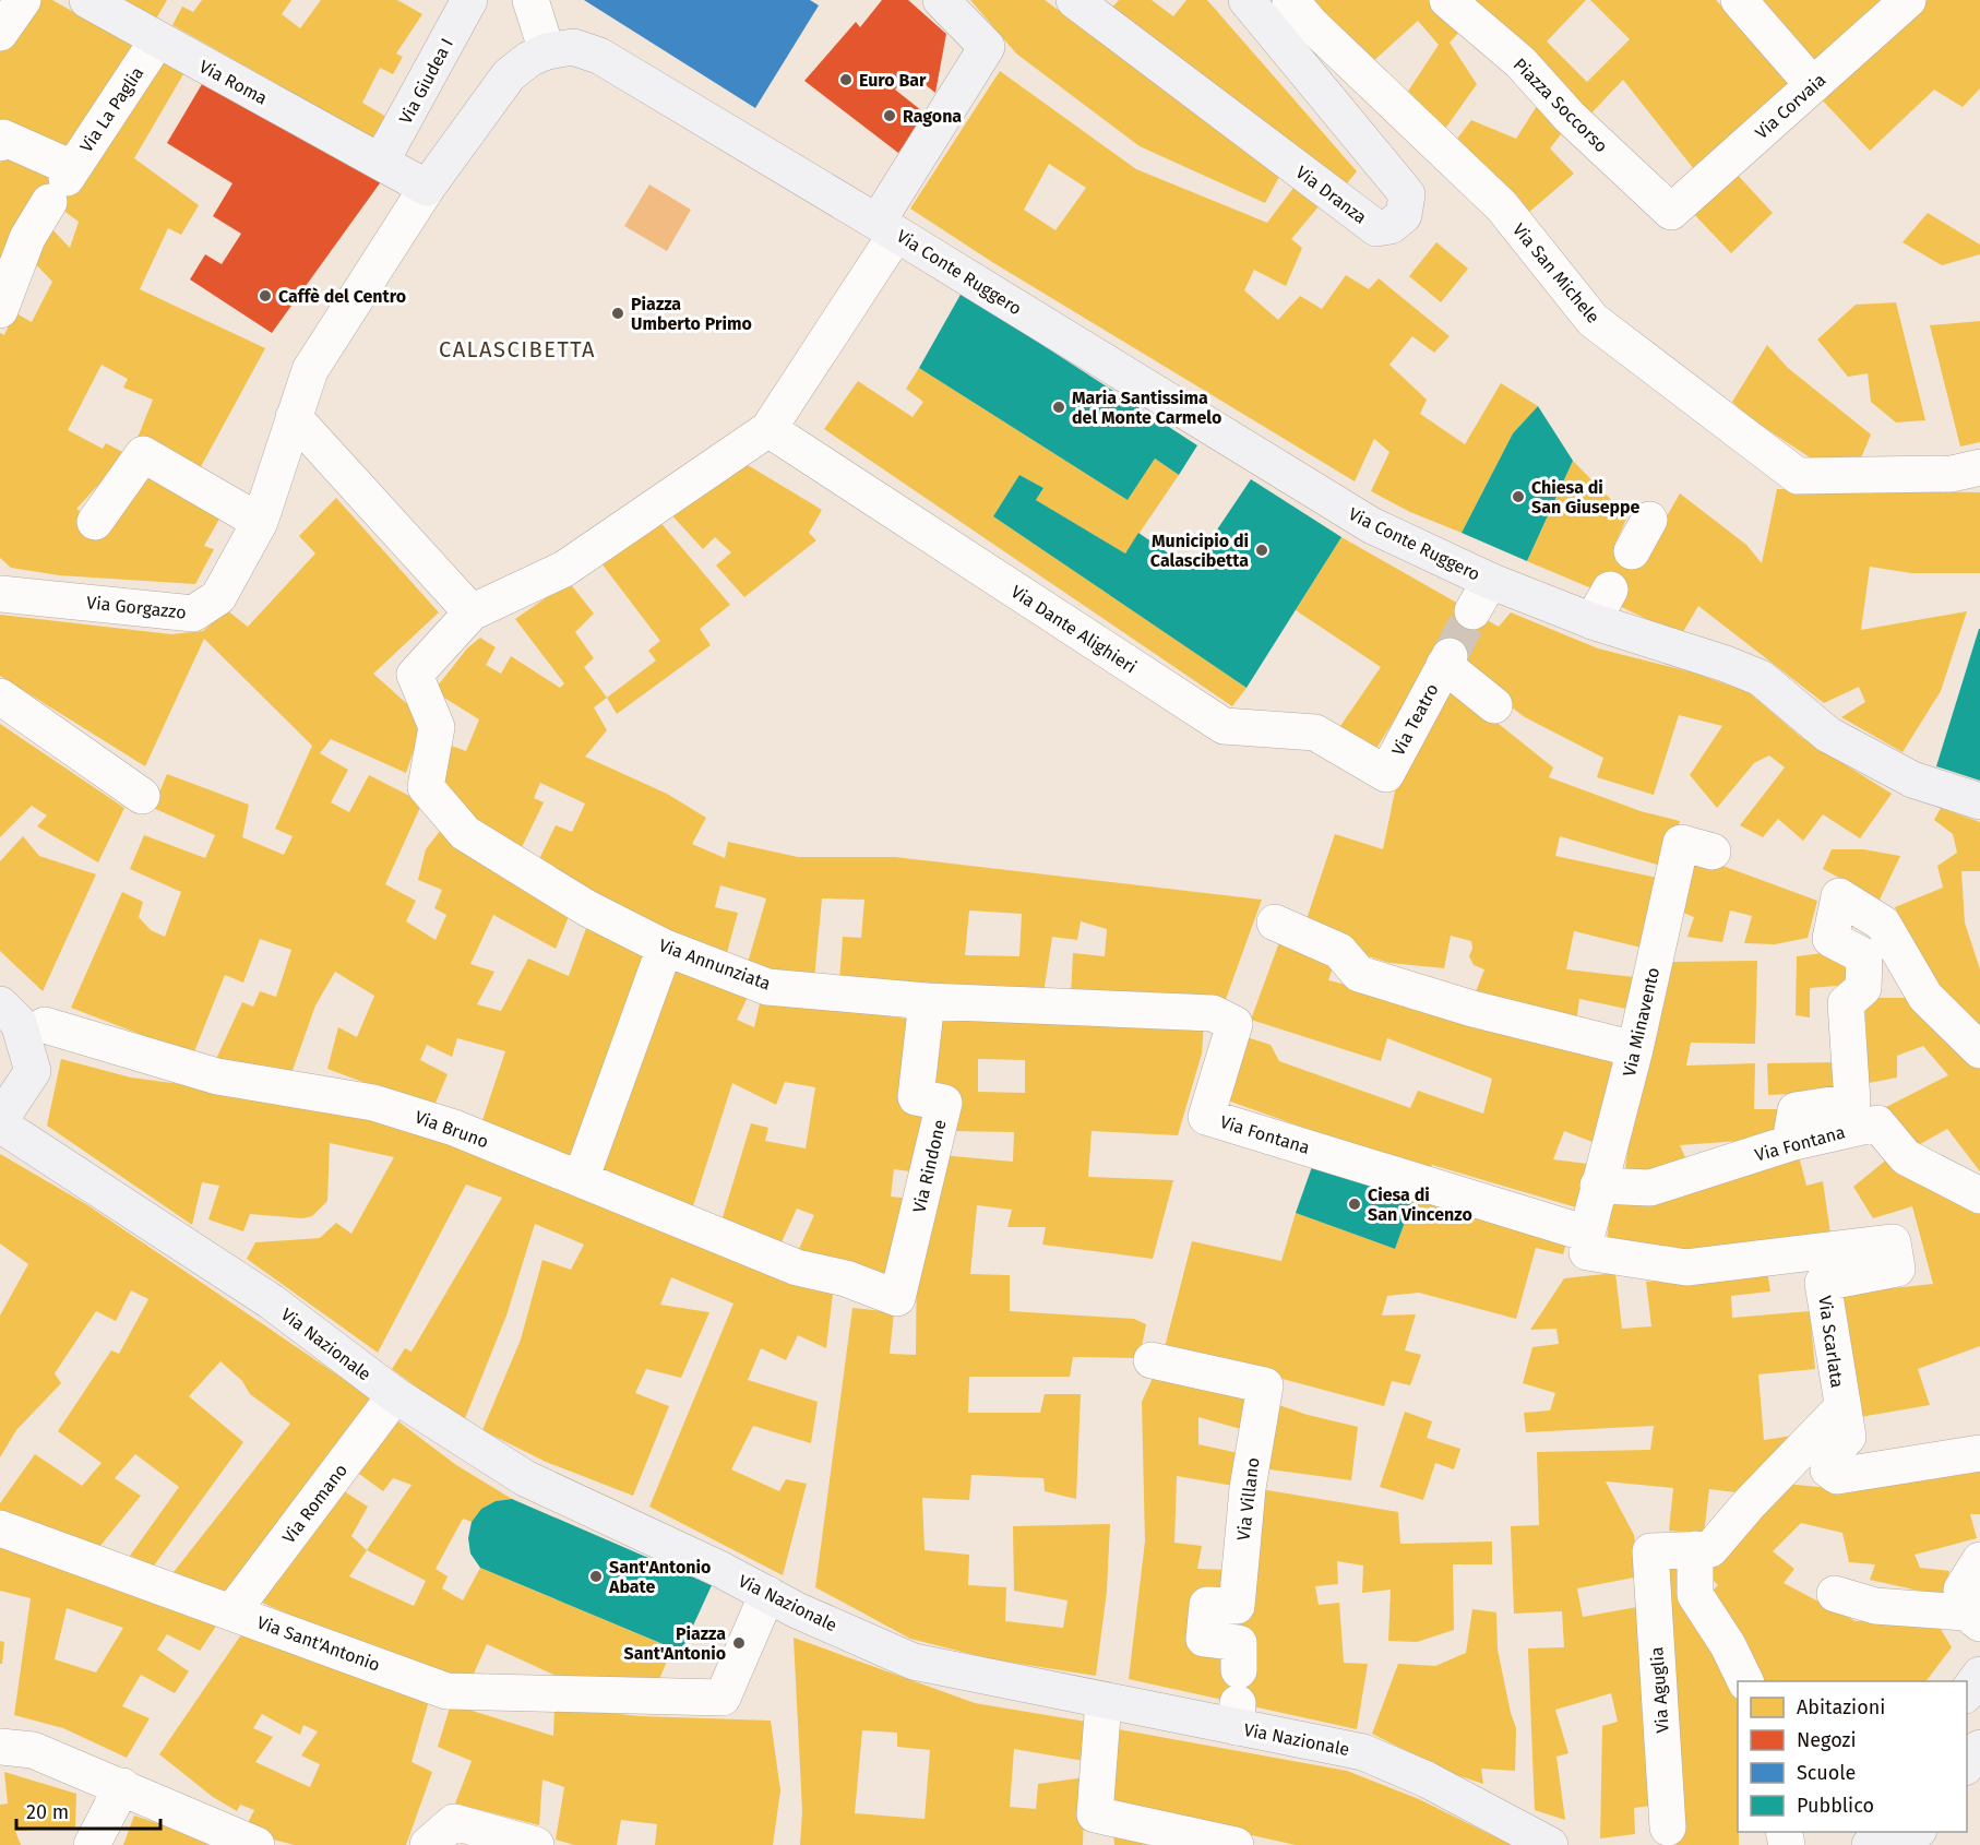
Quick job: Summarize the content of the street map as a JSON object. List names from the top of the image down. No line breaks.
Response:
{"streets":{"street":["Via Giudea I","Via Roma","Piazza Soccorso","Via Corvaia","Via La Paglia","Via Dranza","Via Conte Ruggero","Via San Michele","Via Gorgazzo","Via Dante Alighieri","Via Teatro","Via Annunziata","Via Minavento","Via Bruno","Via Fontana","Via Rindone","Via Scarlata","Via Nazionale","Via Villano","Via Romano","Via Sant'Antonio","Via Aguglia"]},"crossings":[["Via Giudea I","Via Roma"],["Via Roma","Via La Paglia"],["Via Roma","Via Gorgazzo"],["Piazza Soccorso","Via Corvaia"],["Via Dante Alighieri","Via Teatro"],["Via Annunziata","Via Fontana"],["Via Annunziata","Via Rindone"],["Via Minavento","Via Fontana"],["Via Minavento","Via Scarlata"],["Via Bruno","Via Rindone"],["Via Fontana","Via Scarlata"],["Via Nazionale","Via Villano"],["Via Nazionale","Via Romano"],["Via Nazionale","Via Sant'Antonio"],["Via Romano","Via Sant'Antonio"]],"districts":["CALASCIBETTA"],"places":["Euro Bar","Ragona","Caffè del Centro","Piazza Umberto Primo","Maria Santissima del Monte Carmelo","Chiesa di San Giuseppe","Municipio di Calascibetta","Ciesa di San Vincenzo","Sant'Antonio Abate","Piazza Sant'Antonio"],"legend":["Abitazioni","Negozi","Scuole","Pubblico"],"scale_bar":"20 m"}
